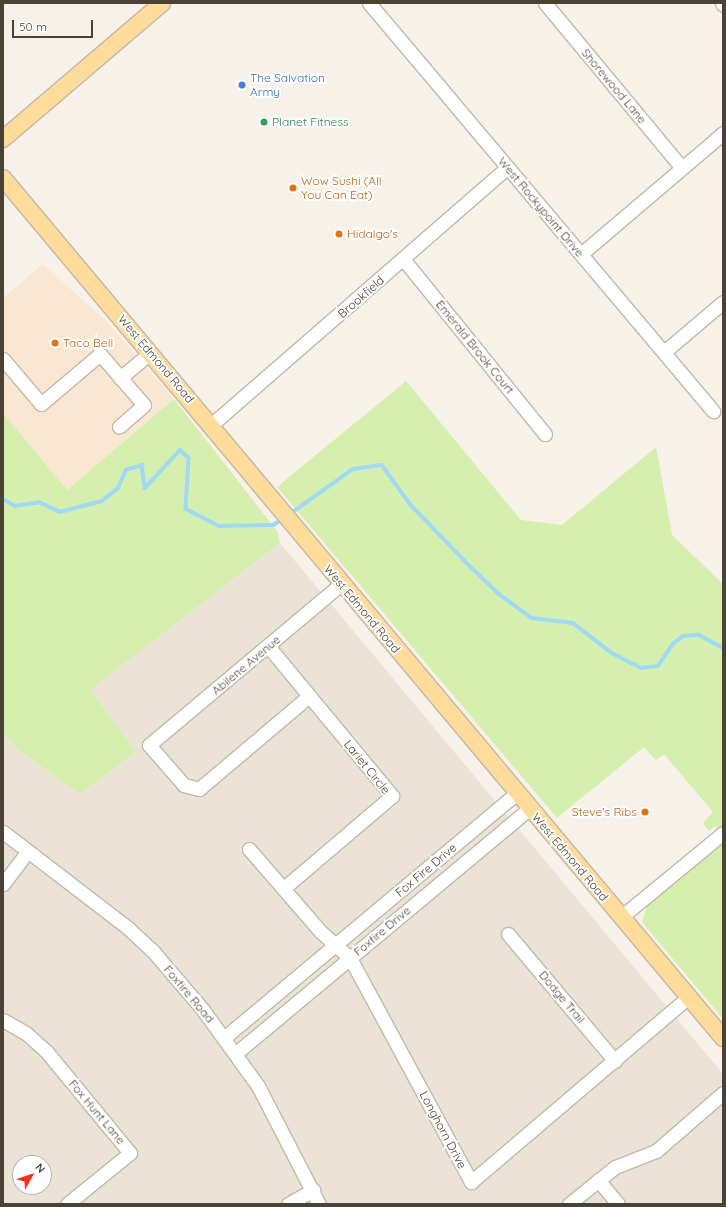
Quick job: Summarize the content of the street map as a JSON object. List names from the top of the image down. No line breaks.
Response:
{"streets":{"main road":["West Edmond Road"],"street":["Shorewood Lane","West Rockypoint Drive","Brookfield","Emerald Brook Court","Abilene Avenue","Lariet Circle","Fox Fire Drive","Foxfire Drive","Foxfire Road","Dodge Trail","Fox Hunt Lane","Longhorn Drive"]},"crossings":[["West Rockypoint Drive","Brookfield"],["Brookfield","Emerald Brook Court"],["Brookfield","West Edmond Road"],["West Edmond Road","Abilene Avenue"],["West Edmond Road","Fox Fire Drive"],["West Edmond Road","Foxfire Drive"],["West Edmond Road","Longhorn Drive"],["Abilene Avenue","Lariet Circle"],["Lariet Circle","Longhorn Drive"],["Fox Fire Drive","Foxfire Drive"],["Fox Fire Drive","Longhorn Drive"],["Foxfire Drive","Foxfire Road"],["Foxfire Drive","Longhorn Drive"],["Dodge Trail","Longhorn Drive"]],"places":["The Salvation Army","Planet Fitness","Wow Sushi (All You Can Eat)","Hidalgo's","Taco Bell","Steve's Ribs"],"scale_bar":"50 m","north":"top right"}
